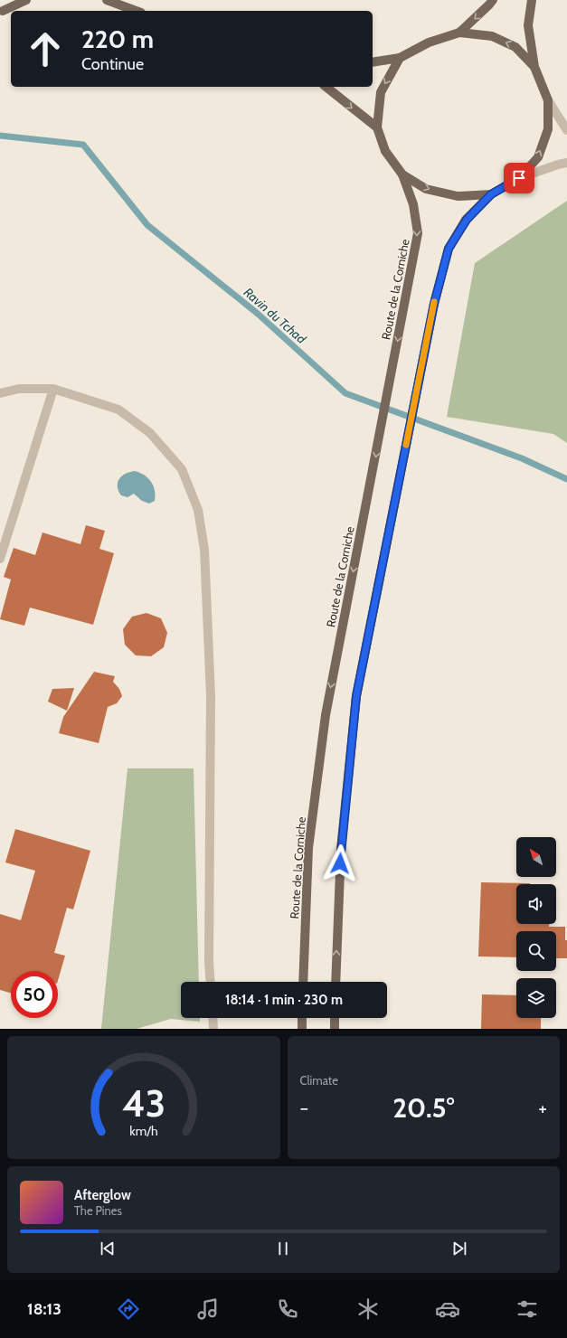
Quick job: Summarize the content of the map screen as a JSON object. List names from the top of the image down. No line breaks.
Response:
{"streets":{"main road":["Route de la Corniche"]},"water":["Ravin du Tchad"],"north":"top left","page":{"turn":["220 m","Continue"],"limit":"50","trip":"18:14 · 1 min · 230 m","tile":"Climate","heat":["−","20.5°","+"],"song":["Afterglow","The Pines"],"tabs":"18:13","gauge":["43","km/h"]}}
